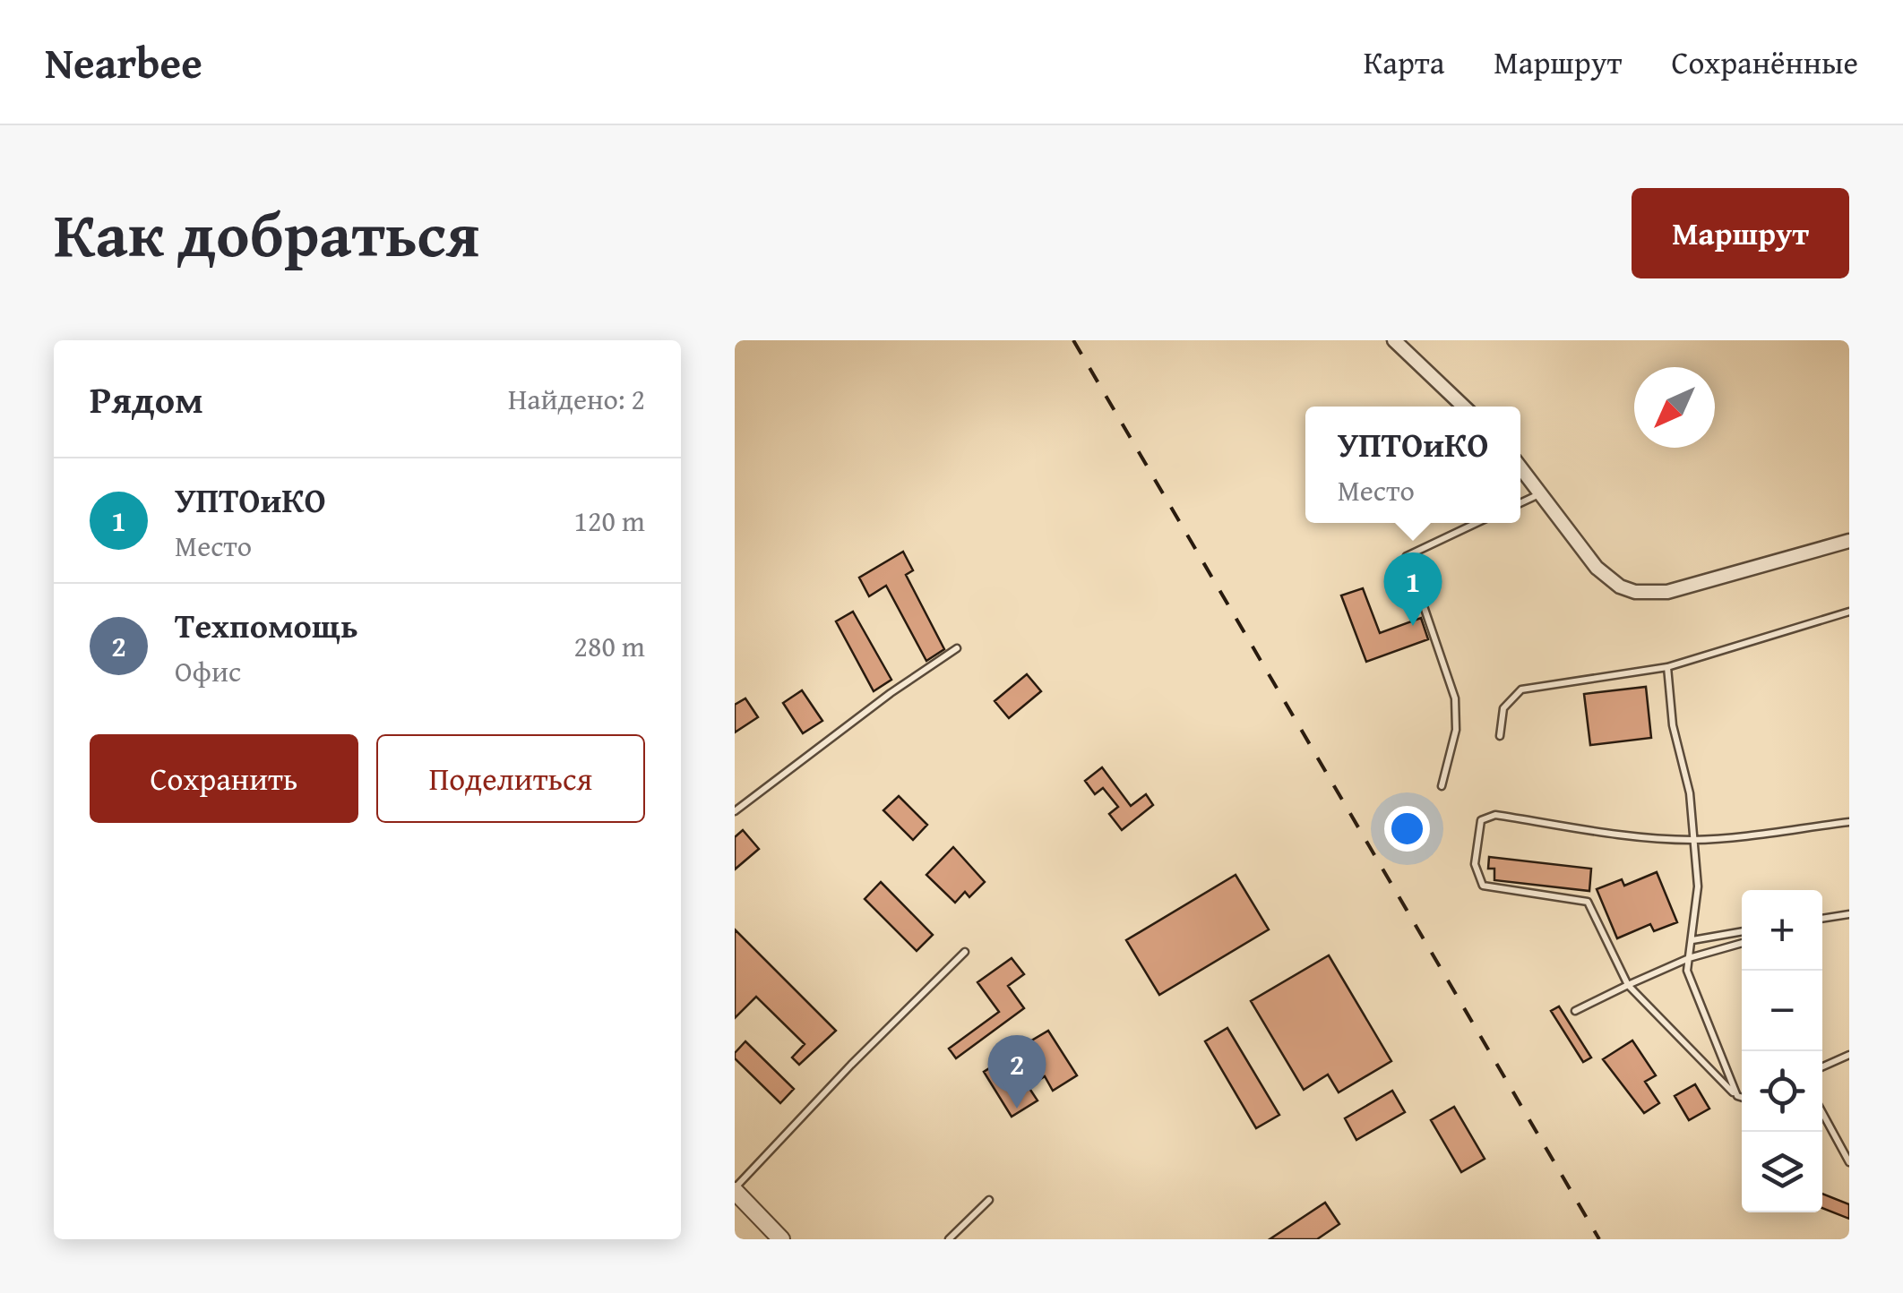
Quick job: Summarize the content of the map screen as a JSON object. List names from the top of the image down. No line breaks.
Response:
{"north":"bottom left","page":{"header":"Nearbee","nav":["Карта","Маршрут","Сохранённые"],"title":"Как добраться","buttons":["Маршрут",["Сохранить","Поделиться"]],"heading":["Рядом","Найдено: 2"],"popup":["УПТОиКО","Место"],"list":[{"mark":"1","name":"УПТОиКО","note":"Место","value":"120 m"},{"mark":"2","name":"Техпомощь","note":"Офис","value":"280 m"}],"pins":["1","2"],"map_buttons":["+","−"]}}
